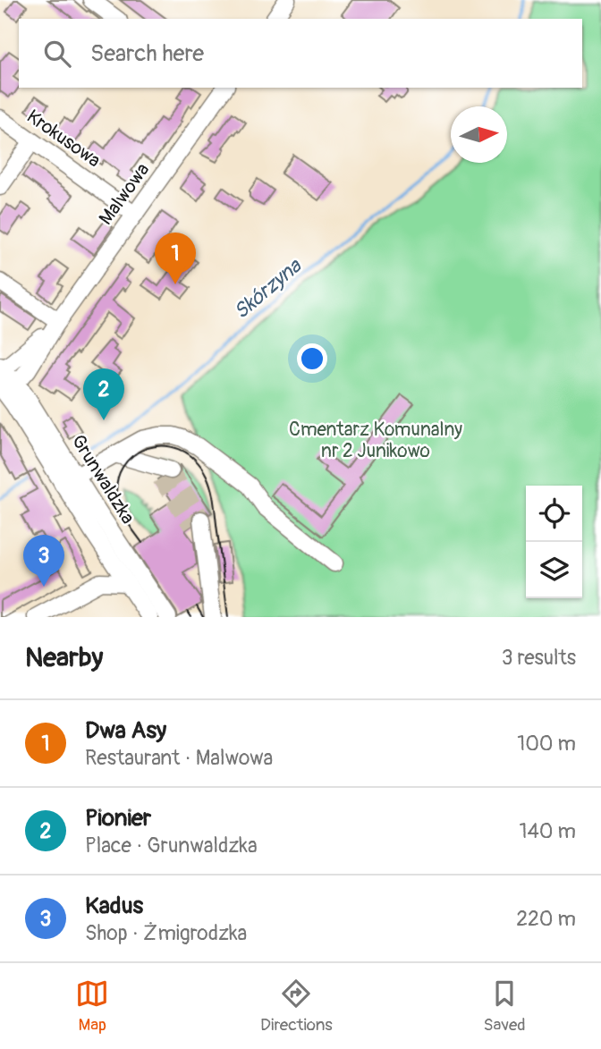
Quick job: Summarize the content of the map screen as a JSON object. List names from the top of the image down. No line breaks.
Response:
{"streets":{"street":["Krokusowa","Malwowa","Grunwaldzka"]},"crossings":[["Krokusowa","Malwowa"],["Malwowa","Grunwaldzka"]],"water":["Skórzyna"],"parks":["Cmentarz Komunalny nr 2 Junikowo"],"north":"right","page":{"search":"Search here","pins":["1","2","3"],"heading":["Nearby","3 results"],"list":[{"mark":"1","name":"Dwa Asy","note":"Restaurant · Malwowa","value":"100 m"},{"mark":"2","name":"Pionier","note":"Place · Grunwaldzka","value":"140 m"},{"mark":"3","name":"Kadus","note":"Shop · Żmigrodzka","value":"220 m"}],"nav":["Map","Directions","Saved"]}}
